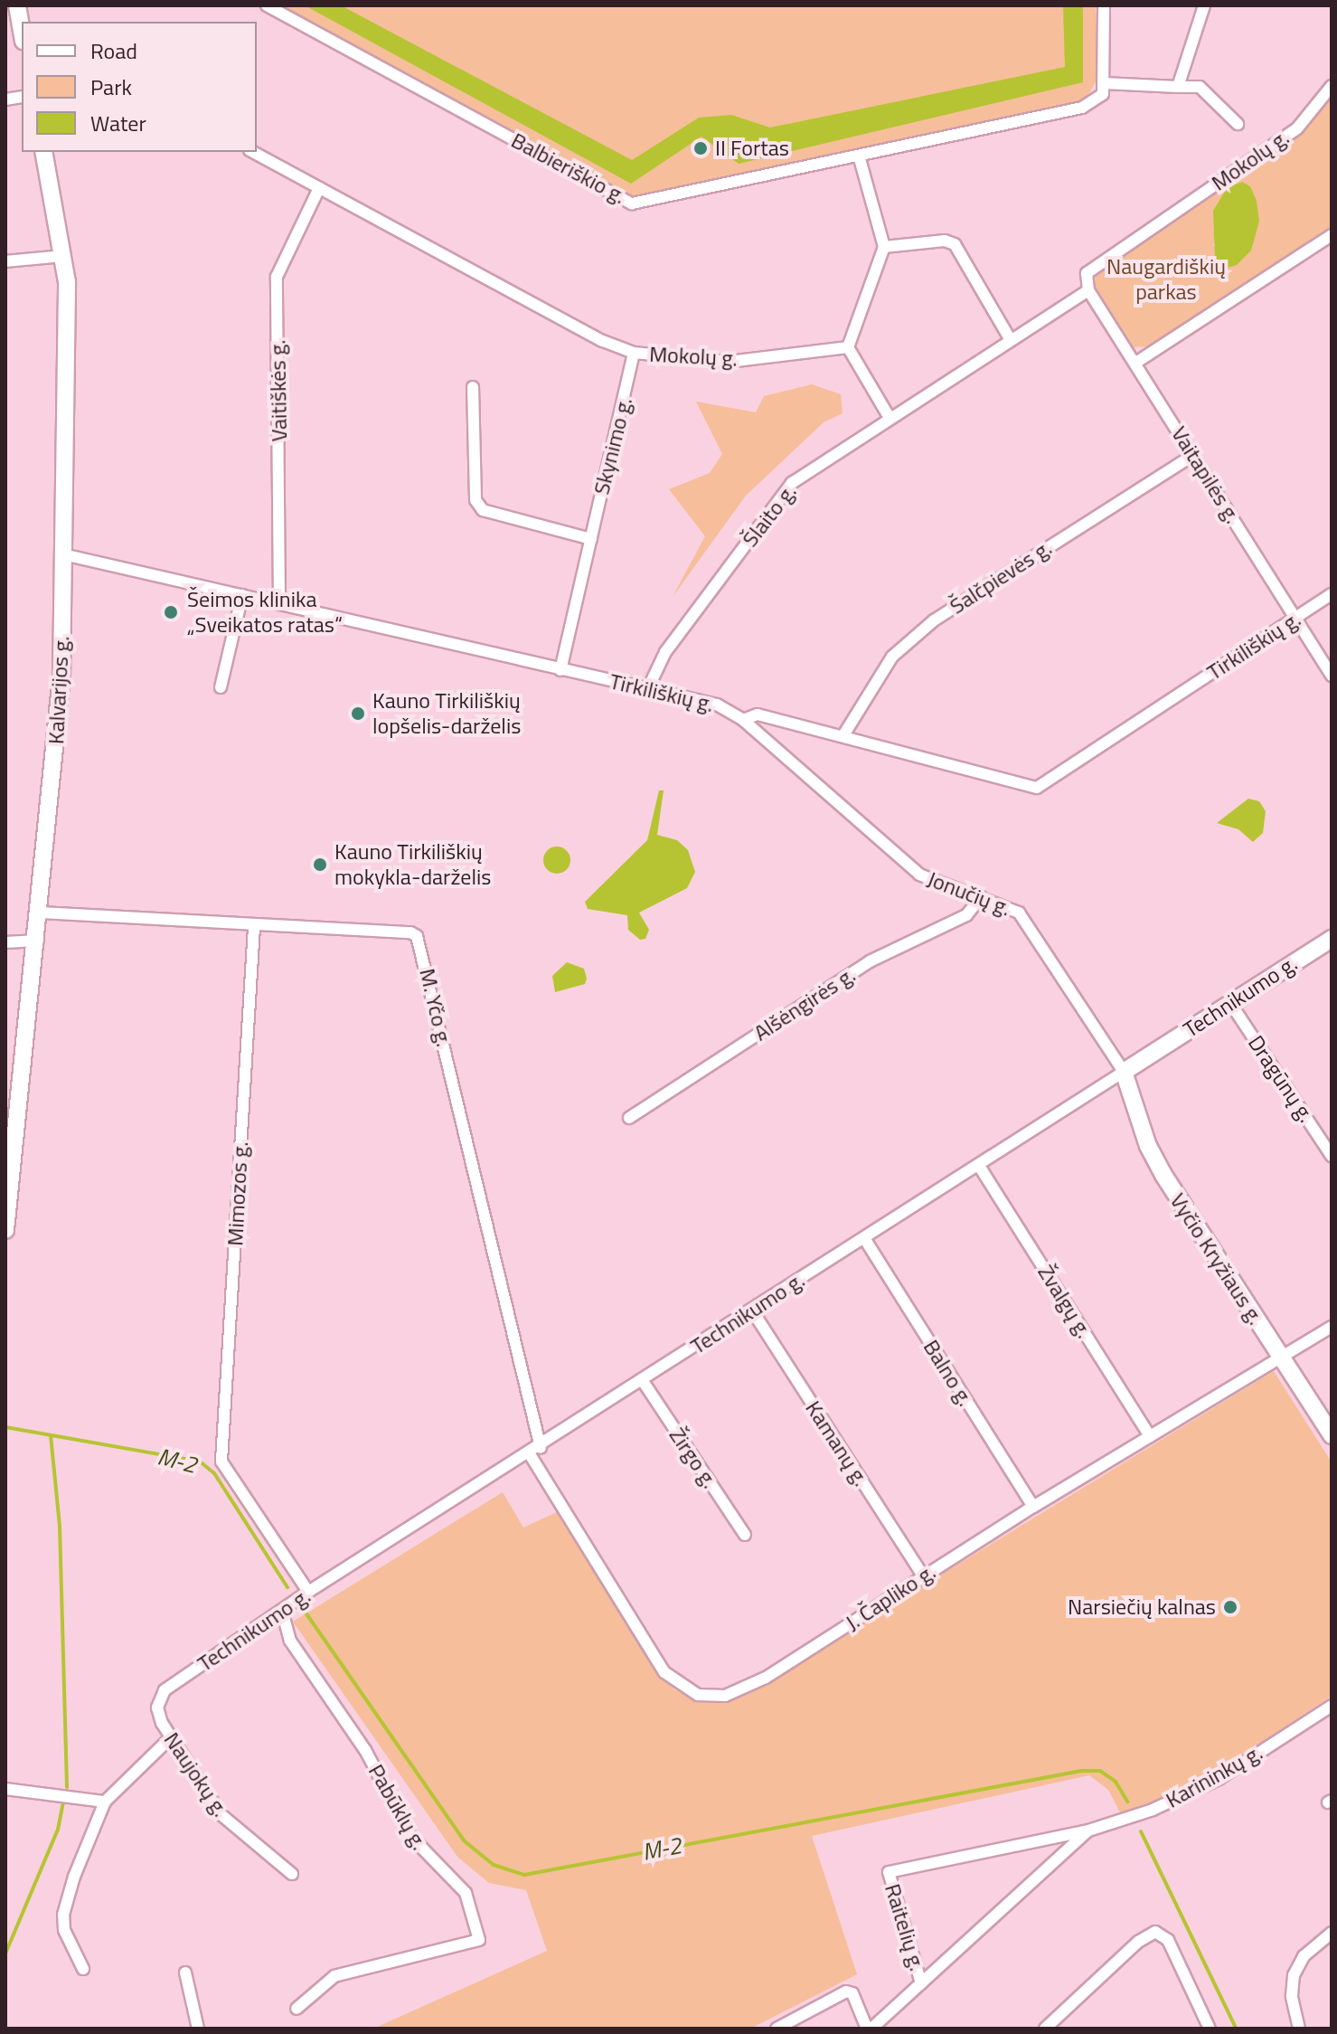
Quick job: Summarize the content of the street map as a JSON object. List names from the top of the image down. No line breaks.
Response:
{"streets":{"main road":["Kalvarijos g.","Technikumo g.","Vyčio Kryžiaus g."],"street":["Mokolų g.","Balbieriškio g.","Vaitiškės g.","Skynimo g.","Vaitapilės g.","Šlaito g.","Šalčpievės g.","Tirkiliškių g.","Jonučių g.","Alšėngirės g.","M. Yčo g.","Dragūnų g.","Mimozos g.","Žvalgų g.","Balno g.","Kamanų g.","Žirgo g.","J. Čapliko g.","Naujokų g.","Karininkų g.","Pabūklų g.","Raitelių g."]},"crossings":[["Mokolų g.","Vaitiškės g."],["Mokolų g.","Skynimo g."],["Mokolų g.","Vaitapilės g."],["Vaitiškės g.","Tirkiliškių g."],["Skynimo g.","Tirkiliškių g."],["Vaitapilės g.","Šalčpievės g."],["Vaitapilės g.","Tirkiliškių g."],["Šlaito g.","Tirkiliškių g."],["Šalčpievės g.","Tirkiliškių g."],["Tirkiliškių g.","Kalvarijos g."],["Tirkiliškių g.","Jonučių g."],["Kalvarijos g.","M. Yčo g."],["Jonučių g.","Technikumo g."],["Jonučių g.","Alšėngirės g."],["Jonučių g.","Vyčio Kryžiaus g."],["Technikumo g.","M. Yčo g."],["Technikumo g.","Dragūnų g."],["Technikumo g.","Mimozos g."],["Technikumo g.","Vyčio Kryžiaus g."],["Technikumo g.","Žvalgų g."],["Technikumo g.","Balno g."],["Technikumo g.","Kamanų g."],["Technikumo g.","Žirgo g."],["Technikumo g.","J. Čapliko g."],["Technikumo g.","Naujokų g."],["Technikumo g.","Pabūklų g."],["M. Yčo g.","Mimozos g."],["M. Yčo g.","J. Čapliko g."],["Vyčio Kryžiaus g.","J. Čapliko g."],["Žvalgų g.","J. Čapliko g."],["Balno g.","J. Čapliko g."],["Kamanų g.","J. Čapliko g."],["Karininkų g.","Raitelių g."]],"water":["M-2"],"parks":["Naugardiškių parkas"],"places":["II Fortas","Šeimos klinika „Sveikatos ratas“","Kauno Tirkiliškių lopšelis-darželis","Kauno Tirkiliškių mokykla-darželis","Narsiečių kalnas"],"legend":["Road","Park","Water"]}
